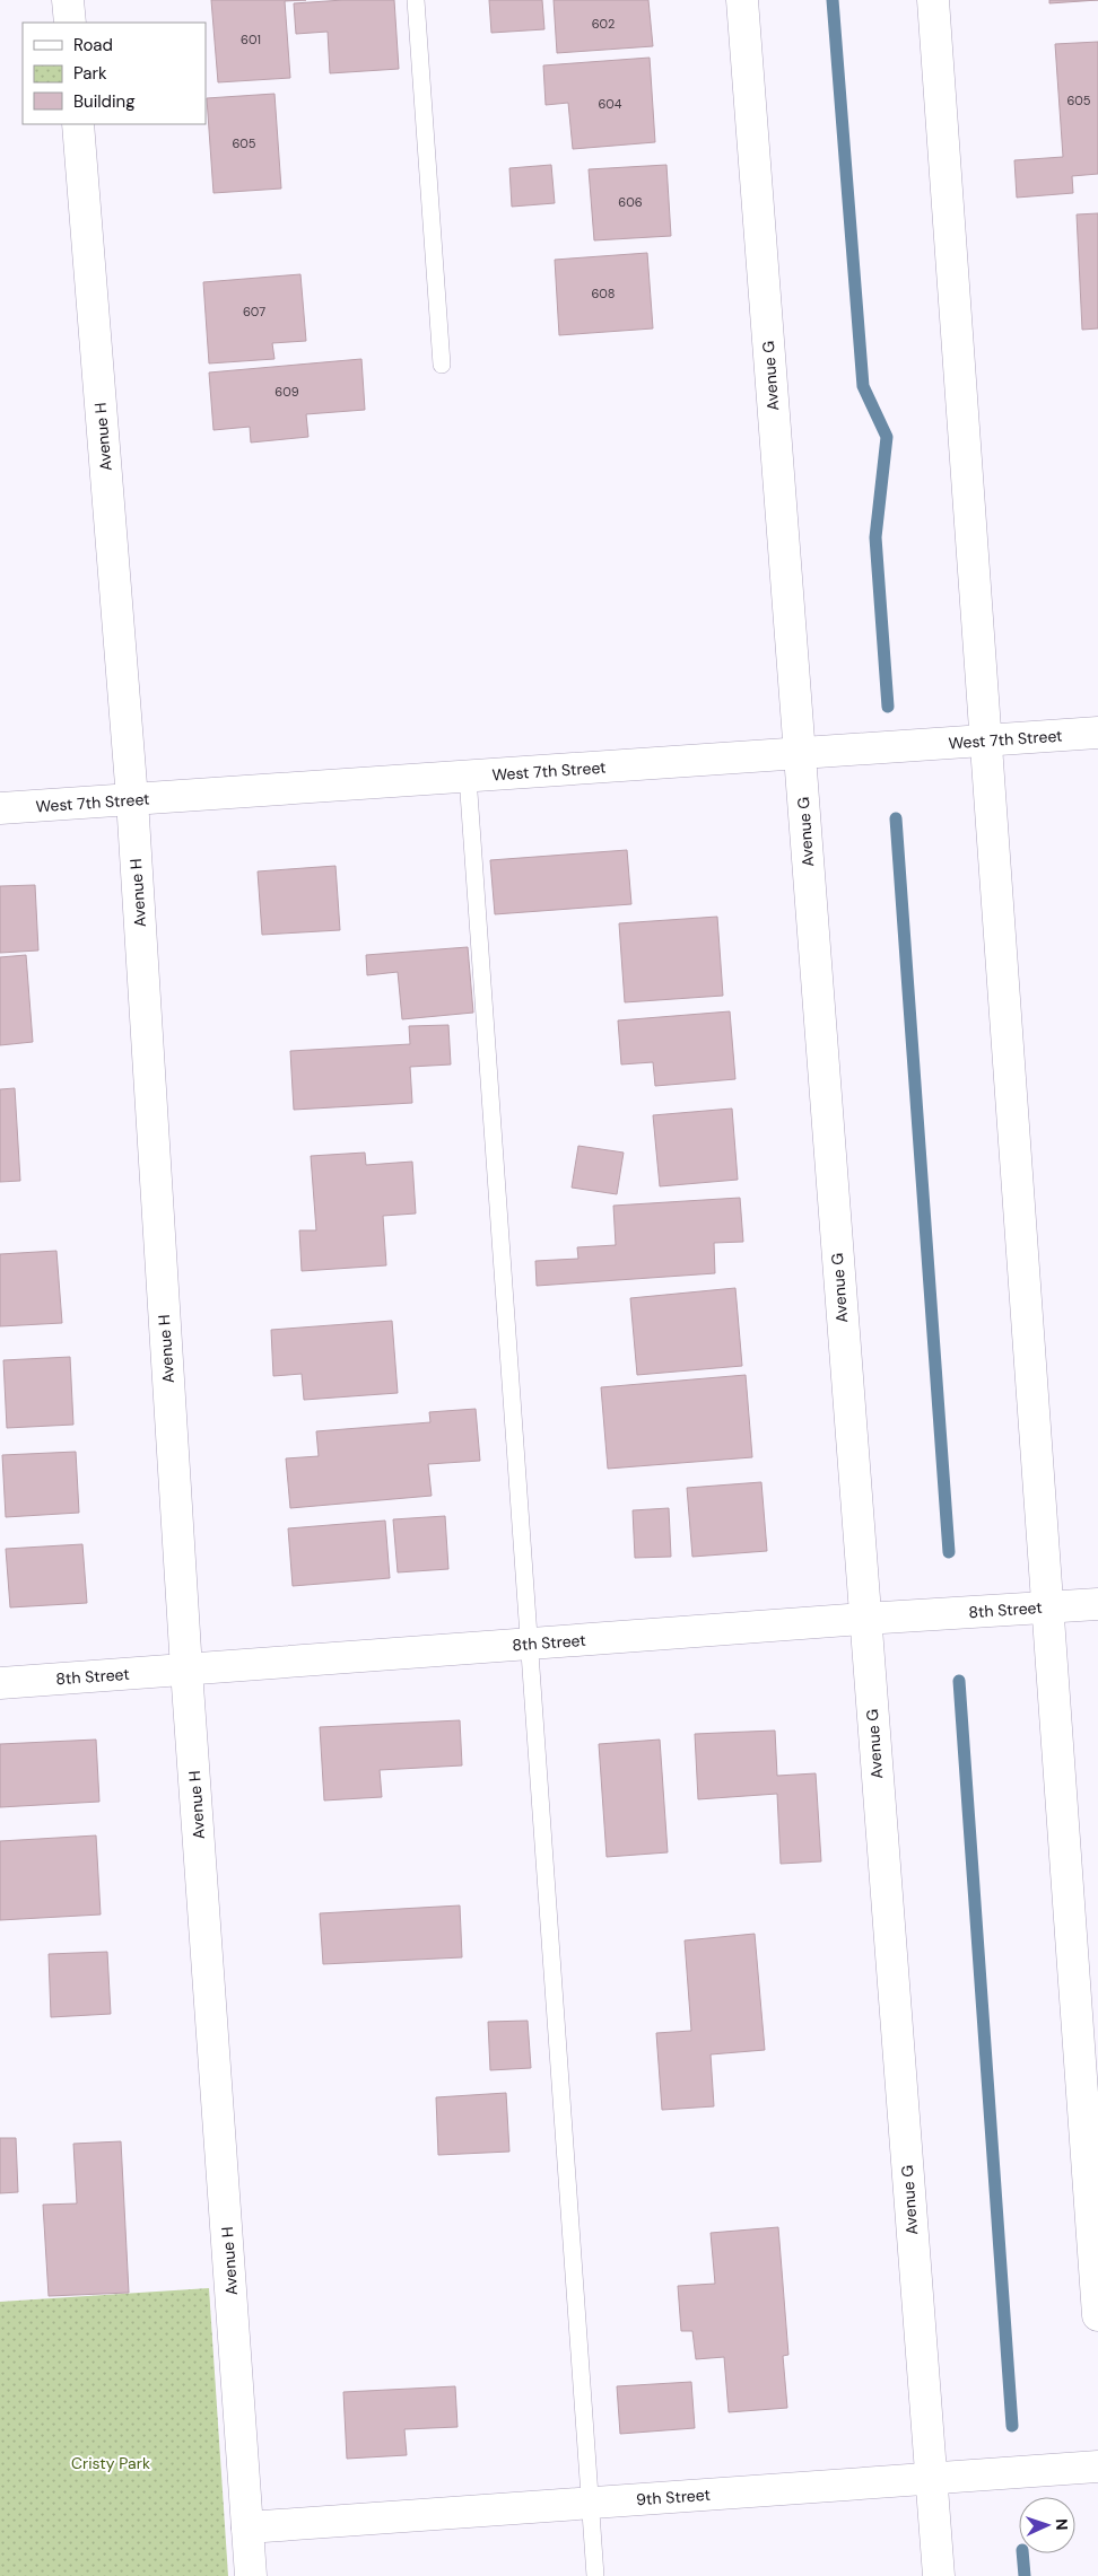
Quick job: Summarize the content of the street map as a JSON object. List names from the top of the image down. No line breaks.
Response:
{"streets":{"street":["Avenue G","Avenue H","West 7th Street","8th Street","9th Street"]},"crossings":[["Avenue G","West 7th Street"],["Avenue G","8th Street"],["Avenue G","9th Street"],["Avenue H","West 7th Street"],["Avenue H","8th Street"],["Avenue H","9th Street"]],"parks":["Cristy Park"],"house_numbers":["602","601","605","604","605","606","608","607","609"],"legend":["Road","Park","Building"],"north":"right"}
